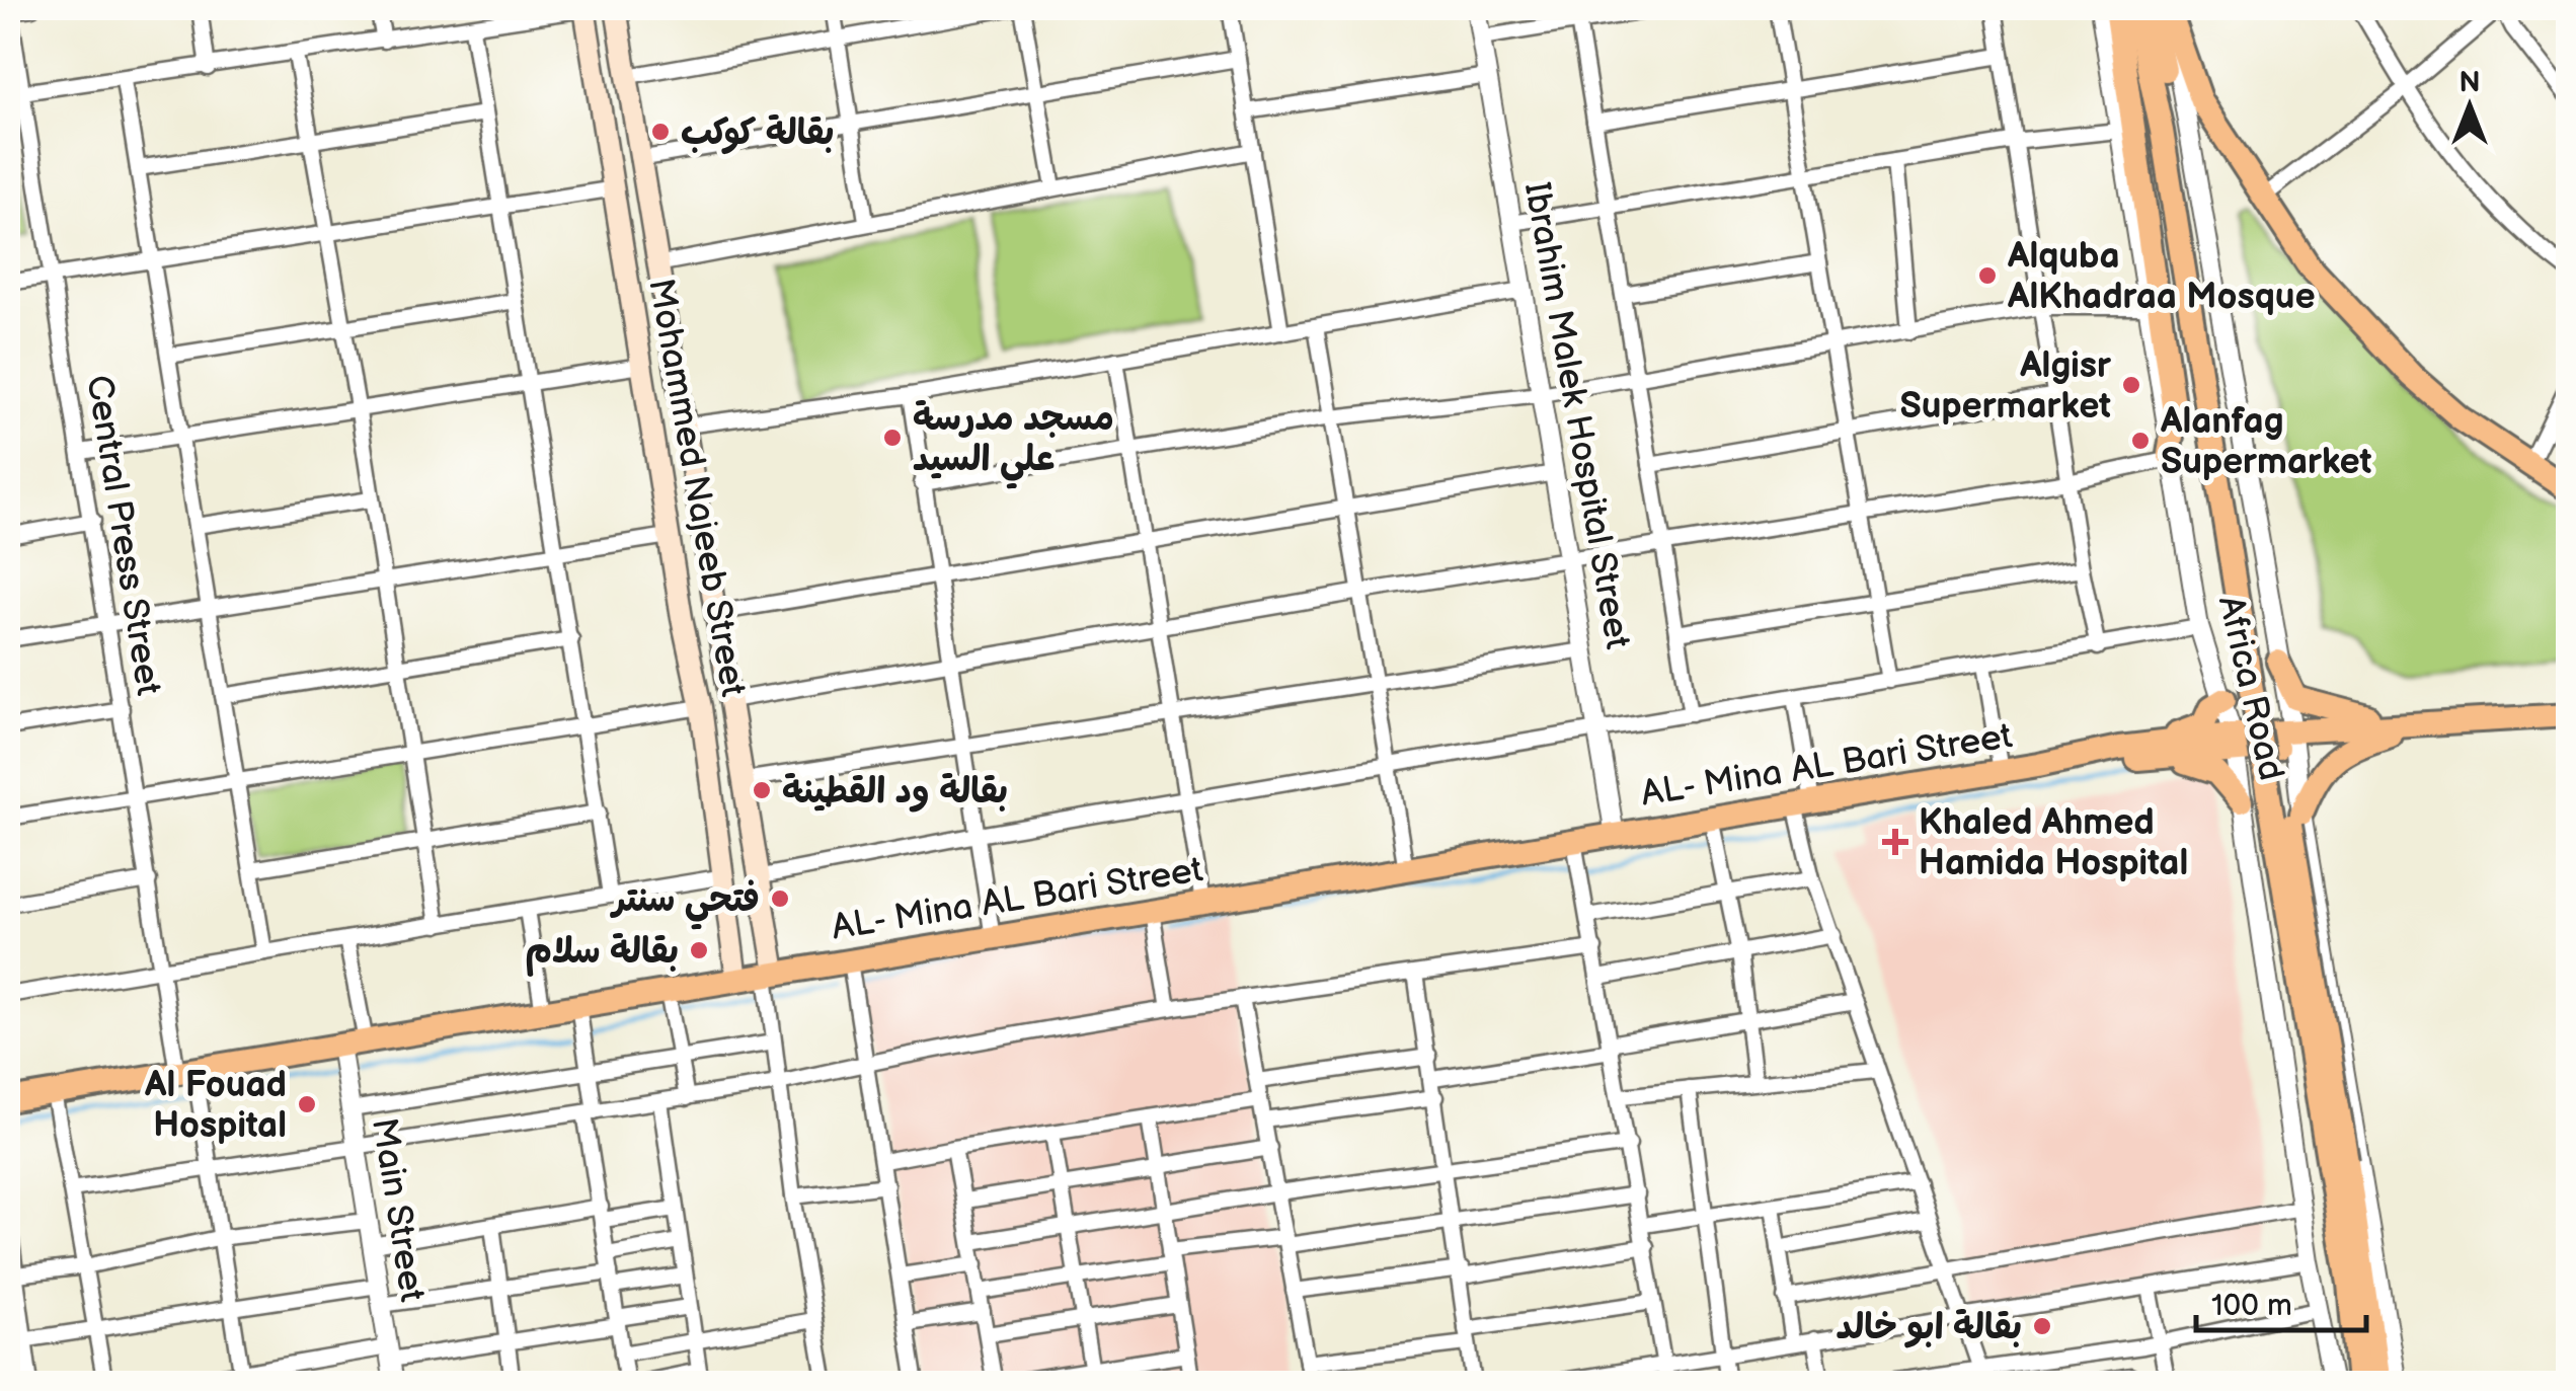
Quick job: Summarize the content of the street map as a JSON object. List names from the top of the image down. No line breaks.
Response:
{"streets":{"highway":["Africa Road","AL- Mina AL Bari Street"],"main road":["Mohammed Najeeb Street"],"street":["Ibrahim Malek Hospital Street","Central Press Street","Main Street"]},"crossings":[["Ibrahim Malek Hospital Street","AL- Mina AL Bari Street"],["Mohammed Najeeb Street","AL- Mina AL Bari Street"],["Central Press Street","AL- Mina AL Bari Street"],["AL- Mina AL Bari Street","Main Street"]],"places":{"other":["بقالة كوكب","Alquba AlKhadraa Mosque","Algisr Supermarket","مسجد مدرسة علي السيد","Alanfag Supermarket","بقالة ود القطينة","فتحي سنتر","بقالة سلام","Al Fouad Hospital","بقالة ابو خالد"],"health":["Khaled Ahmed Hamida Hospital"]},"scale_bar":"100 m","north":"top"}
